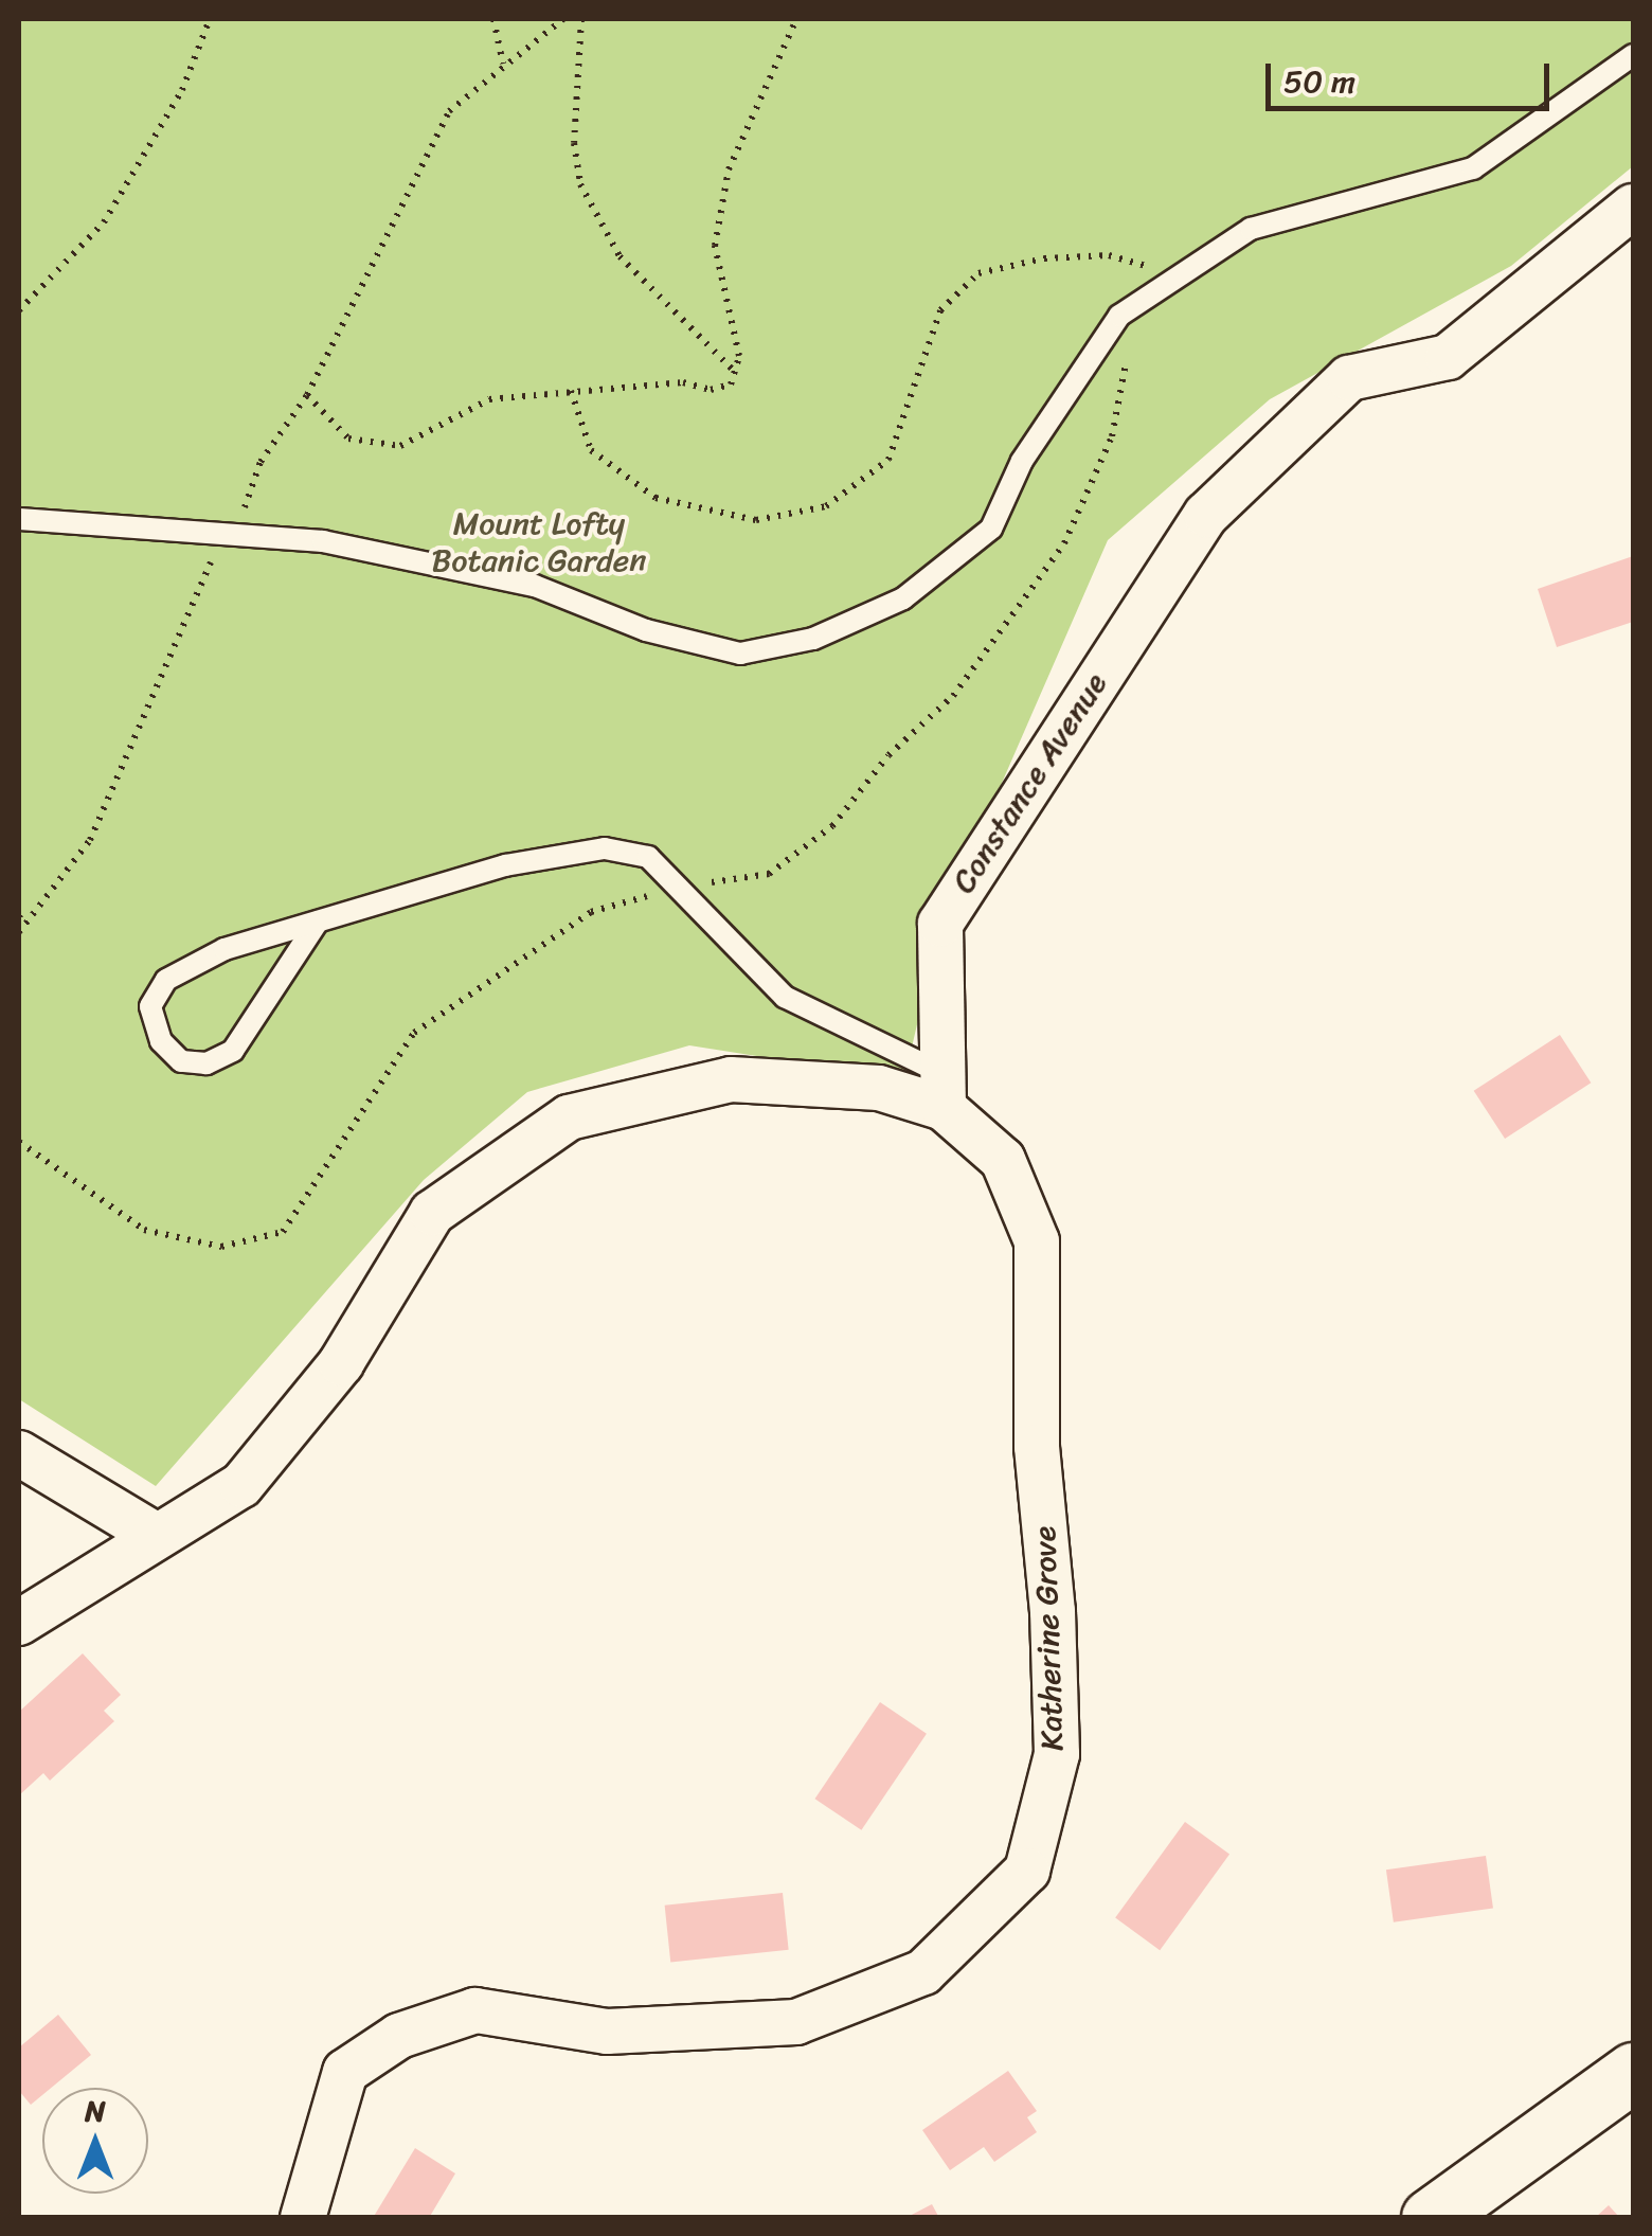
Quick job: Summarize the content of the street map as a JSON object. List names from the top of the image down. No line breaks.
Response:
{"streets":{"street":["Constance Avenue","Katherine Grove"]},"crossings":[["Constance Avenue","Katherine Grove"]],"parks":["Mount Lofty Botanic Garden"],"scale_bar":"50 m","north":"top"}
